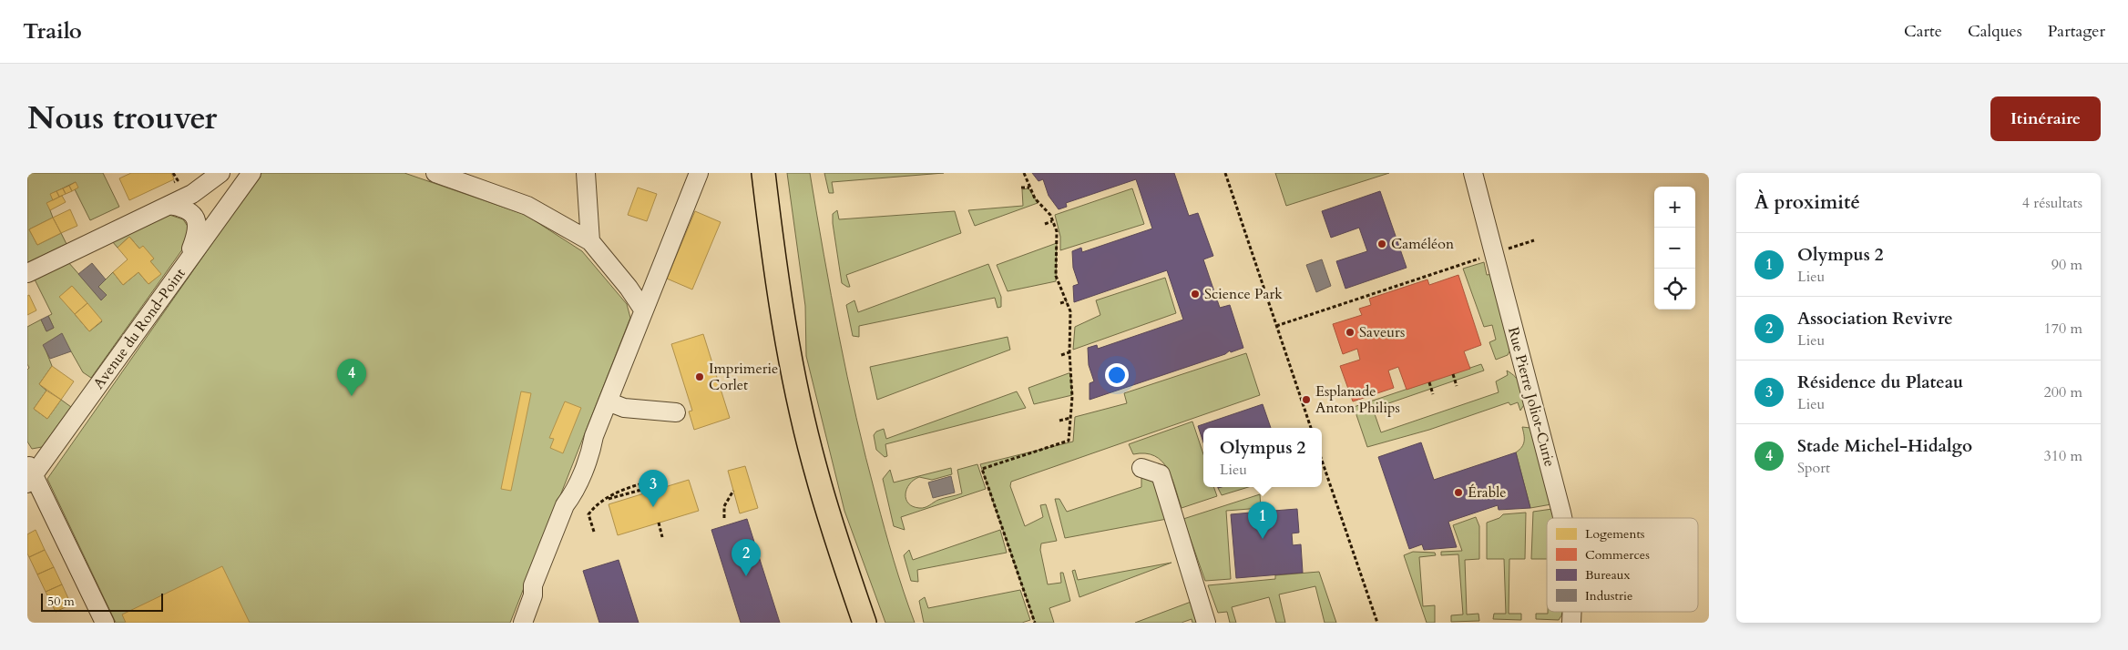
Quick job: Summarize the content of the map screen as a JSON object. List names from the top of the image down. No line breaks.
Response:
{"streets":{"street":["Avenue du Rond-Point","Rue Pierre Joliot-Curie"]},"places":["Caméléon","Science Park","Saveurs","Imprimerie Corlet","Esplanade Anton Philips","Érable"],"legend":["Logements","Commerces","Bureaux","Industrie"],"scale_bar":"50 m","page":{"header":"Trailo","nav":["Carte","Calques","Partager"],"title":"Nous trouver","buttons":"Itinéraire","heading":["À proximité","4 résultats"],"map_buttons":["+","−"],"list":[{"mark":"1","name":"Olympus 2","note":"Lieu","value":"90 m"},{"mark":"2","name":"Association Revivre","note":"Lieu","value":"170 m"},{"mark":"3","name":"Résidence du Plateau","note":"Lieu","value":"200 m"},{"mark":"4","name":"Stade Michel-Hidalgo","note":"Sport","value":"310 m"}],"pins":["4","3","1","2"],"popup":["Olympus 2","Lieu"],"scale":"50 m"}}
